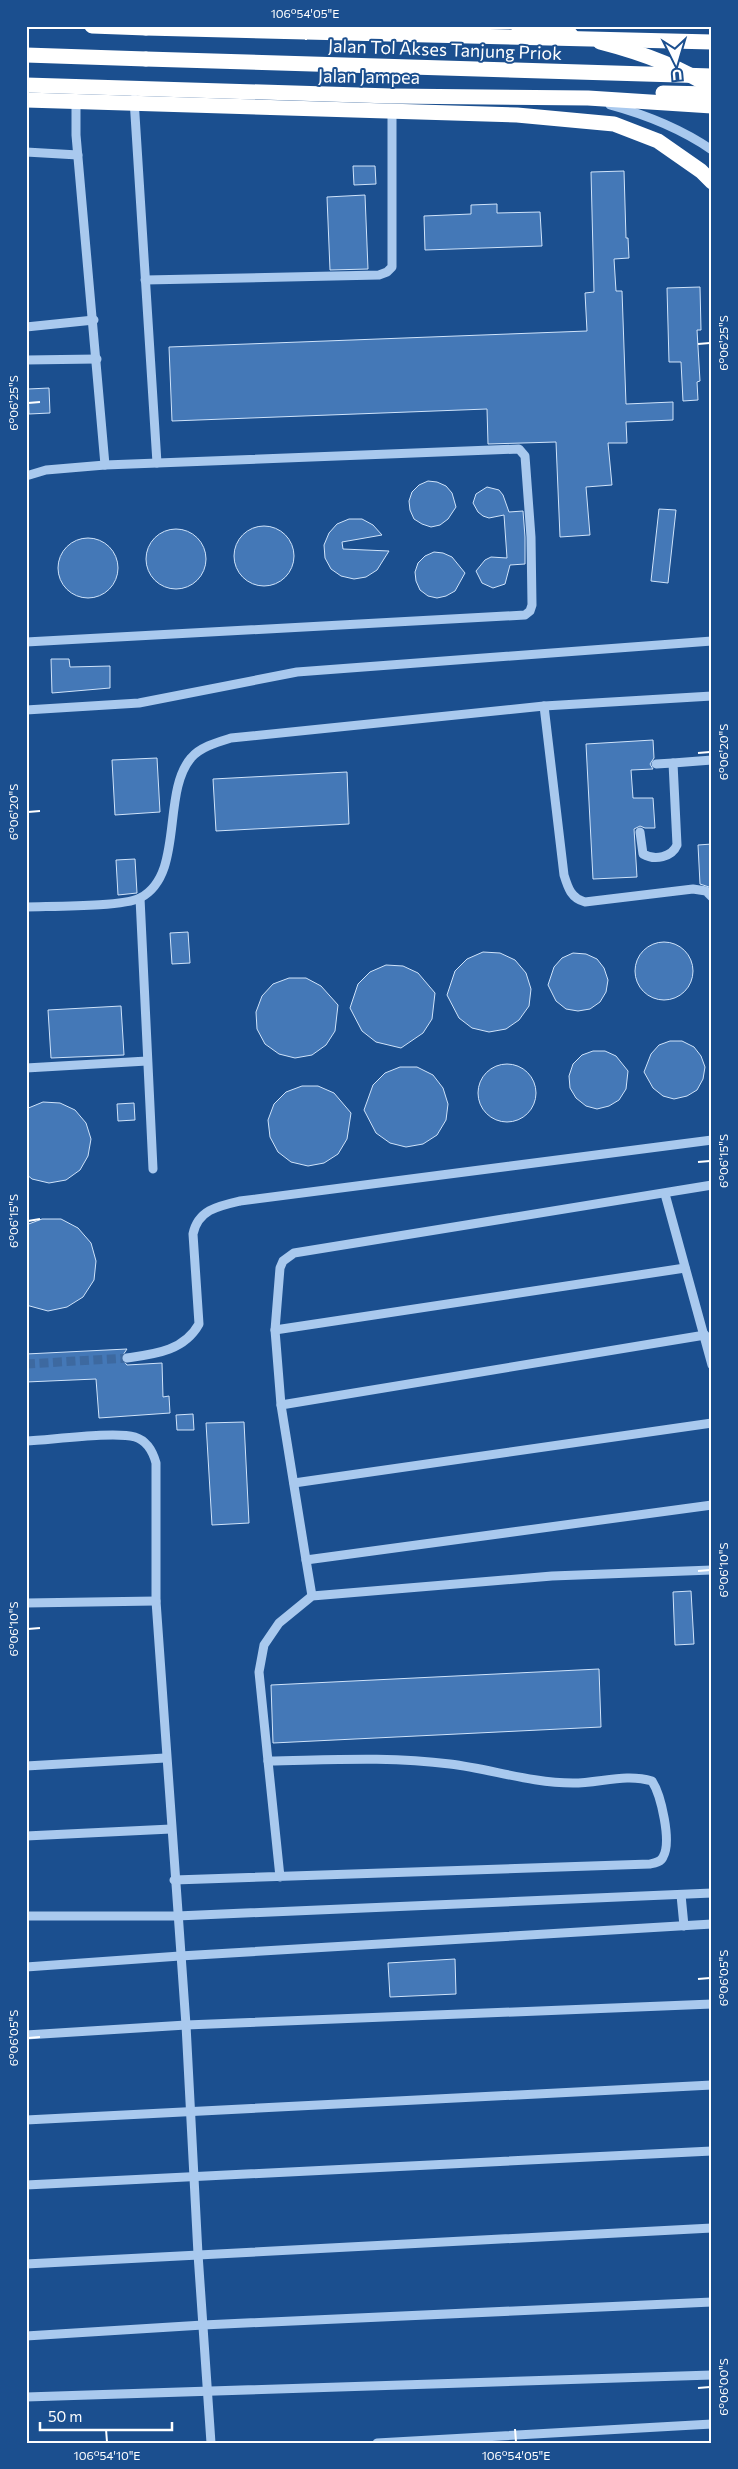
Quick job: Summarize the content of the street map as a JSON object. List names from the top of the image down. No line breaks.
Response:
{"streets":{"highway":["Jalan Tol Akses Tanjung Priok","Jalan Jampea"]},"scale_bar":"50 m","north":"bottom","coordinates":["106°54'05\"E","6°06'25\"S","6°06'20\"S","6°06'15\"S","6°06'10\"S","6°06'05\"S","6°06'00\"S","106°54'10\"E"]}
